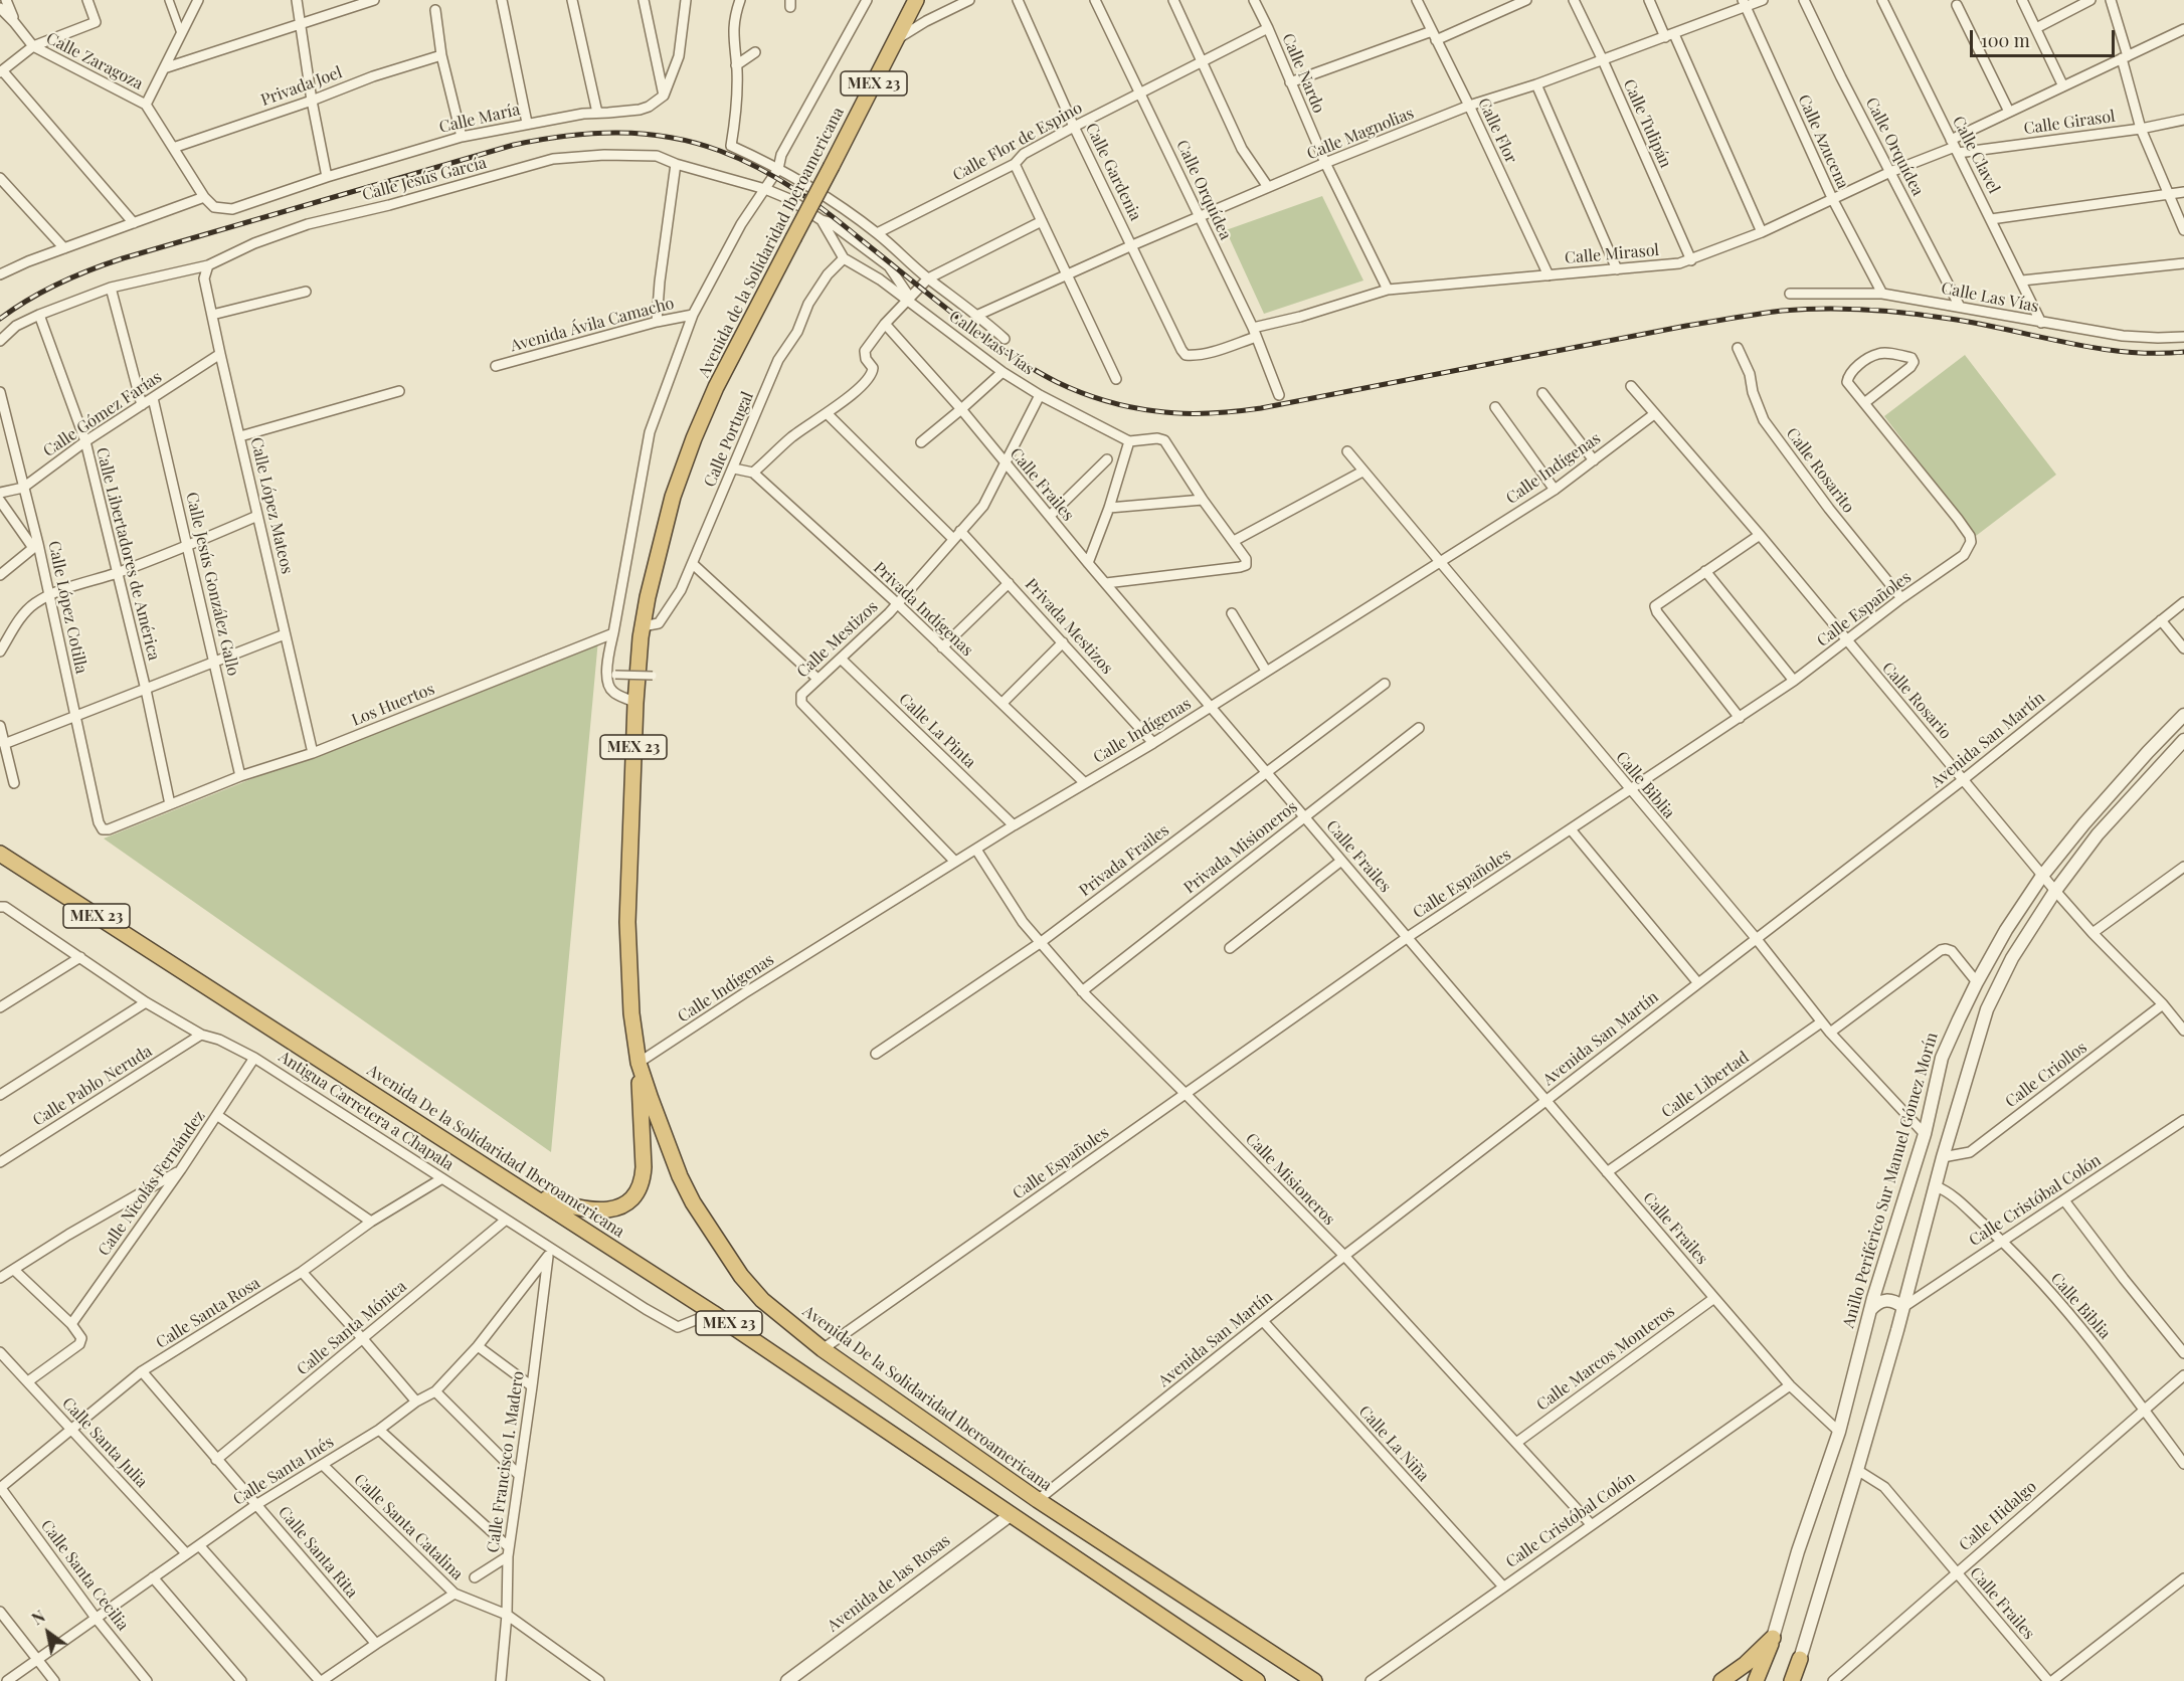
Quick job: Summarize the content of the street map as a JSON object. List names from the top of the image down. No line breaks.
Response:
{"streets":{"highway":["MEX 23","Avenida de la Solidaridad Iberoamericana","Avenida De la Solidaridad Iberoamericana","Anillo Periférico Sur Manuel Gómez Morín"],"street":["Calle Zaragoza","Calle Nardo","Privada Joel","Calle María","Calle Girasol","Calle Tulipán","Calle Flor","Calle Magnolias","Calle Flor de Espino","Calle Azucena","Calle Orquídea","Calle Clavel","Calle Gardenia","Calle Jesús García","Calle Mirasol","Calle Las Vías","Avenida Ávila Camacho","Calle Gómez Farías","Calle Portugal","Calle Indígenas","Calle Rosarito","Calle Frailes","Calle López Mateos","Calle Libertadores de América","Calle Jesús González Gallo","Calle López Cotilla","Privada Indígenas","Calle Españoles","Privada Mestizos","Calle Mestizos","Calle Rosario","Los Huertos","Calle La Pinta","Avenida San Martín","Calle Biblia","Privada Misioneros","Privada Frailes","Calle Criollos","Calle Libertad","Calle Pablo Neruda","Antigua Carretera a Chapala","Calle Misioneros","Calle Nicolás Fernández","Calle Cristóbal Colón","Calle Santa Rosa","Calle Santa Mónica","Calle Marcos Monteros","Calle Santa Julia","Calle La Niña","Calle Francisco I. Madero","Calle Santa Inés","Calle Hidalgo","Calle Santa Catalina","Calle Santa Rita","Calle Santa Cecilia","Avenida de las Rosas"]},"crossings":[["Calle Zaragoza","Privada Joel"],["Calle Zaragoza","Calle María"],["Calle Nardo","Calle Magnolias"],["Calle Nardo","Calle Flor de Espino"],["Calle Nardo","Calle Mirasol"],["Calle Girasol","Calle Clavel"],["Calle Girasol","Calle Mirasol"],["Calle Tulipán","Calle Magnolias"],["Calle Tulipán","Calle Mirasol"],["Calle Flor","Calle Magnolias"],["Calle Flor","Calle Mirasol"],["Calle Magnolias","Calle Azucena"],["Calle Magnolias","Calle Orquídea"],["Calle Magnolias","Calle Gardenia"],["Calle Magnolias","Calle Las Vías"],["Calle Flor de Espino","Calle Orquídea"],["Calle Flor de Espino","Calle Gardenia"],["Calle Flor de Espino","Calle Las Vías"],["Calle Azucena","Calle Mirasol"],["Calle Azucena","Calle Las Vías"],["Calle Orquídea","Calle Mirasol"],["Calle Orquídea","Calle Las Vías"],["Calle Clavel","Calle Mirasol"],["Calle Clavel","Calle Las Vías"],["Calle Gardenia","Calle Mirasol"],["Calle Jesús García","Calle Las Vías"],["Calle Jesús García","Avenida Ávila Camacho"],["Calle Jesús García","Calle Portugal"],["Calle Jesús García","Calle López Mateos"],["Calle Jesús García","Calle Libertadores de América"],["Avenida de la Solidaridad Iberoamericana","Avenida De la Solidaridad Iberoamericana"],["Calle Las Vías","Avenida Ávila Camacho"],["Calle Las Vías","Calle Portugal"],["Calle Las Vías","Calle Mestizos"],["Calle Gómez Farías","Calle López Mateos"],["Calle Gómez Farías","Calle Libertadores de América"],["Calle Gómez Farías","Calle Jesús González Gallo"],["Calle Gómez Farías","Calle López Cotilla"],["Calle Portugal","Avenida De la Solidaridad Iberoamericana"],["Calle Indígenas","Calle Frailes"],["Calle Indígenas","Privada Indígenas"],["Calle Indígenas","Privada Mestizos"],["Calle Indígenas","Calle Mestizos"],["Calle Indígenas","Calle Rosario"],["Calle Indígenas","Calle La Pinta"],["Calle Indígenas","Calle Biblia"],["Calle Indígenas","Avenida De la Solidaridad Iberoamericana"],["Calle Indígenas","Calle Misioneros"],["Calle Rosarito","Calle Españoles"],["Calle Frailes","Calle Españoles"],["Calle Frailes","Calle Mestizos"],["Calle Frailes","Avenida San Martín"],["Calle Frailes","Privada Misioneros"],["Calle Frailes","Privada Frailes"],["Calle Frailes","Calle Libertad"],["Calle Frailes","Anillo Periférico Sur Manuel Gómez Morín"],["Calle Frailes","Calle Cristóbal Colón"],["Calle Frailes","Calle Marcos Monteros"],["Calle Frailes","Calle Hidalgo"],["Calle López Mateos","Los Huertos"],["Calle Libertadores de América","Los Huertos"],["Calle Jesús González Gallo","Los Huertos"],["Calle López Cotilla","Los Huertos"],["Privada Indígenas","Calle Mestizos"],["Calle Españoles","Calle Rosario"],["Calle Españoles","Calle Biblia"],["Calle Españoles","Avenida De la Solidaridad Iberoamericana"],["Calle Españoles","Calle Misioneros"],["Privada Mestizos","Calle Mestizos"],["Calle Mestizos","Calle La Pinta"],["Calle Rosario","Avenida San Martín"],["Calle Rosario","Calle Criollos"],["Calle Rosario","Anillo Periférico Sur Manuel Gómez Morín"],["Avenida San Martín","Calle Biblia"],["Avenida San Martín","Avenida De la Solidaridad Iberoamericana"],["Avenida San Martín","Calle Misioneros"],["Avenida San Martín","Calle La Niña"],["Calle Biblia","Calle Libertad"],["Calle Biblia","Anillo Periférico Sur Manuel Gómez Morín"],["Calle Biblia","Calle Cristóbal Colón"],["Calle Biblia","Calle Hidalgo"],["Privada Misioneros","Calle Misioneros"],["Privada Frailes","Calle Misioneros"],["Calle Pablo Neruda","Antigua Carretera a Chapala"],["Antigua Carretera a Chapala","Avenida De la Solidaridad Iberoamericana"],["Antigua Carretera a Chapala","Calle Nicolás Fernández"],["Antigua Carretera a Chapala","Calle Santa Rosa"],["Antigua Carretera a Chapala","Calle Santa Mónica"],["Antigua Carretera a Chapala","Calle Francisco I. Madero"],["Antigua Carretera a Chapala","Calle Santa Inés"],["Avenida De la Solidaridad Iberoamericana","Avenida de las Rosas"],["Calle Misioneros","Calle Cristóbal Colón"],["Calle Misioneros","Calle Marcos Monteros"],["Calle Cristóbal Colón","Calle La Niña"],["Calle Santa Rosa","Calle Santa Julia"],["Calle Santa Rosa","Calle Santa Rita"],["Calle Santa Rosa","Calle Santa Cecilia"],["Calle Santa Mónica","Calle Santa Rita"],["Calle Santa Julia","Calle Santa Inés"],["Calle Francisco I. Madero","Calle Santa Inés"],["Calle Francisco I. Madero","Calle Santa Catalina"],["Calle Santa Inés","Calle Santa Catalina"],["Calle Santa Inés","Calle Santa Rita"],["Calle Santa Inés","Calle Santa Cecilia"]],"scale_bar":"100 m","north":"top left"}
